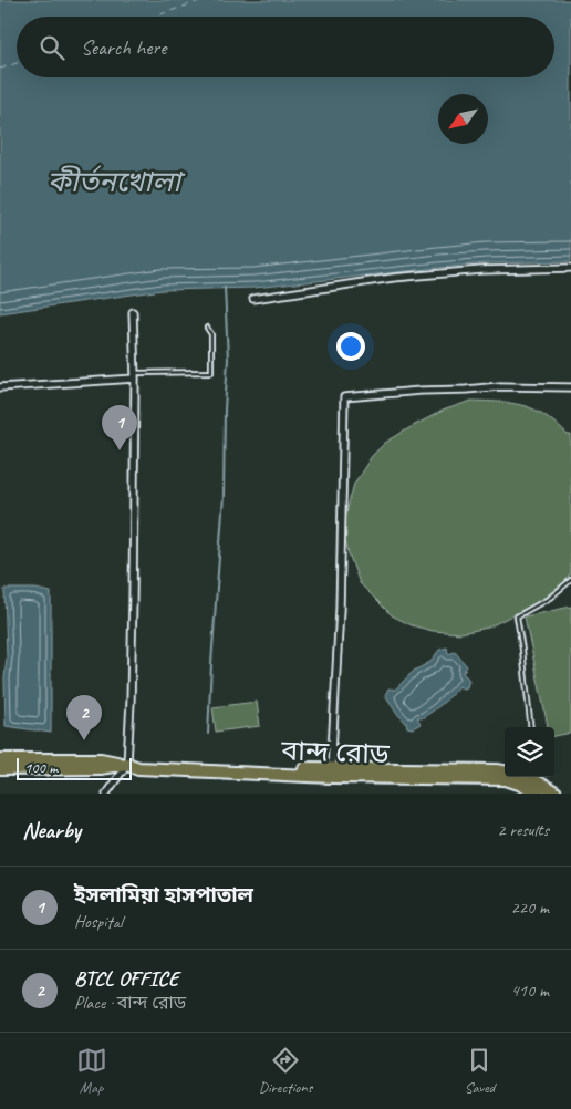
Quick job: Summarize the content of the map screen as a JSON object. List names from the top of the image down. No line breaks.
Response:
{"streets":{"highway":["বান্দ রোড"]},"water":["কীর্তনখোলা"],"scale_bar":"100 m","north":"bottom left","page":{"search":"Search here","pins":["1","2"],"scale":"100 m","heading":["Nearby","2 results"],"list":[{"mark":"1","name":"ইসলামিয়া হাসপাতাল","note":"Hospital","value":"220 m"},{"mark":"2","name":"BTCL OFFICE","note":"Place · বান্দ রোড","value":"410 m"}],"nav":["Map","Directions","Saved"]}}
